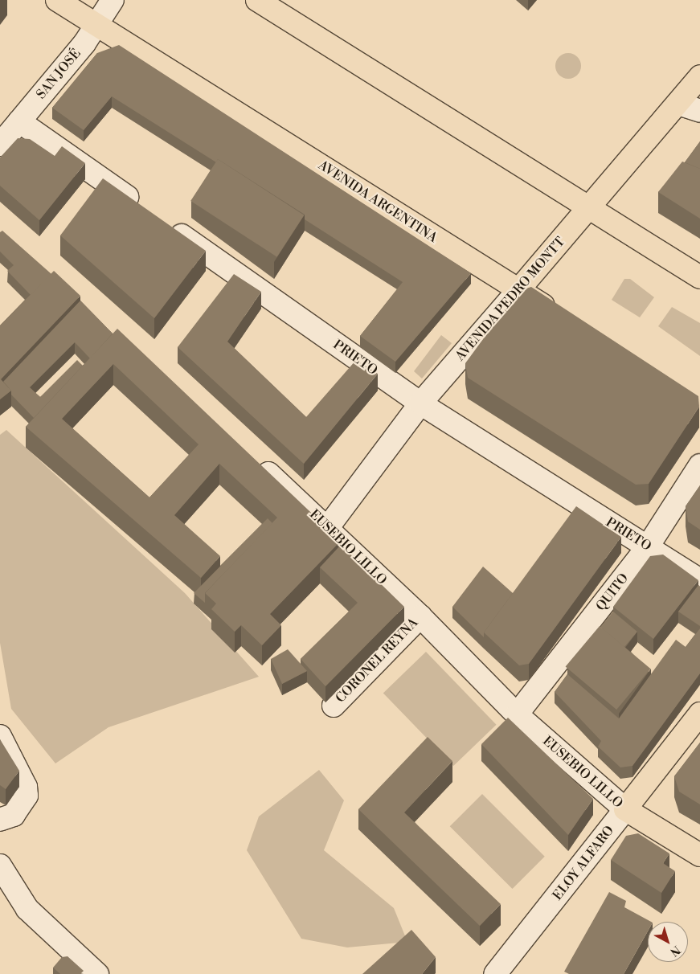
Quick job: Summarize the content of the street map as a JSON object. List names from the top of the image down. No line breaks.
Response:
{"streets":{"main road":["AVENIDA ARGENTINA","AVENIDA PEDRO MONTT","EUSEBIO LILLO","ELOY ALFARO"],"street":["SAN JOSÉ","PRIETO","QUITO","CORONEL REYNA"]},"crossings":[["SAN JOSÉ","AVENIDA ARGENTINA"],["AVENIDA ARGENTINA","AVENIDA PEDRO MONTT"],["AVENIDA PEDRO MONTT","PRIETO"],["AVENIDA PEDRO MONTT","EUSEBIO LILLO"],["PRIETO","QUITO"],["EUSEBIO LILLO","QUITO"],["EUSEBIO LILLO","CORONEL REYNA"],["EUSEBIO LILLO","ELOY ALFARO"]],"north":"bottom right"}
